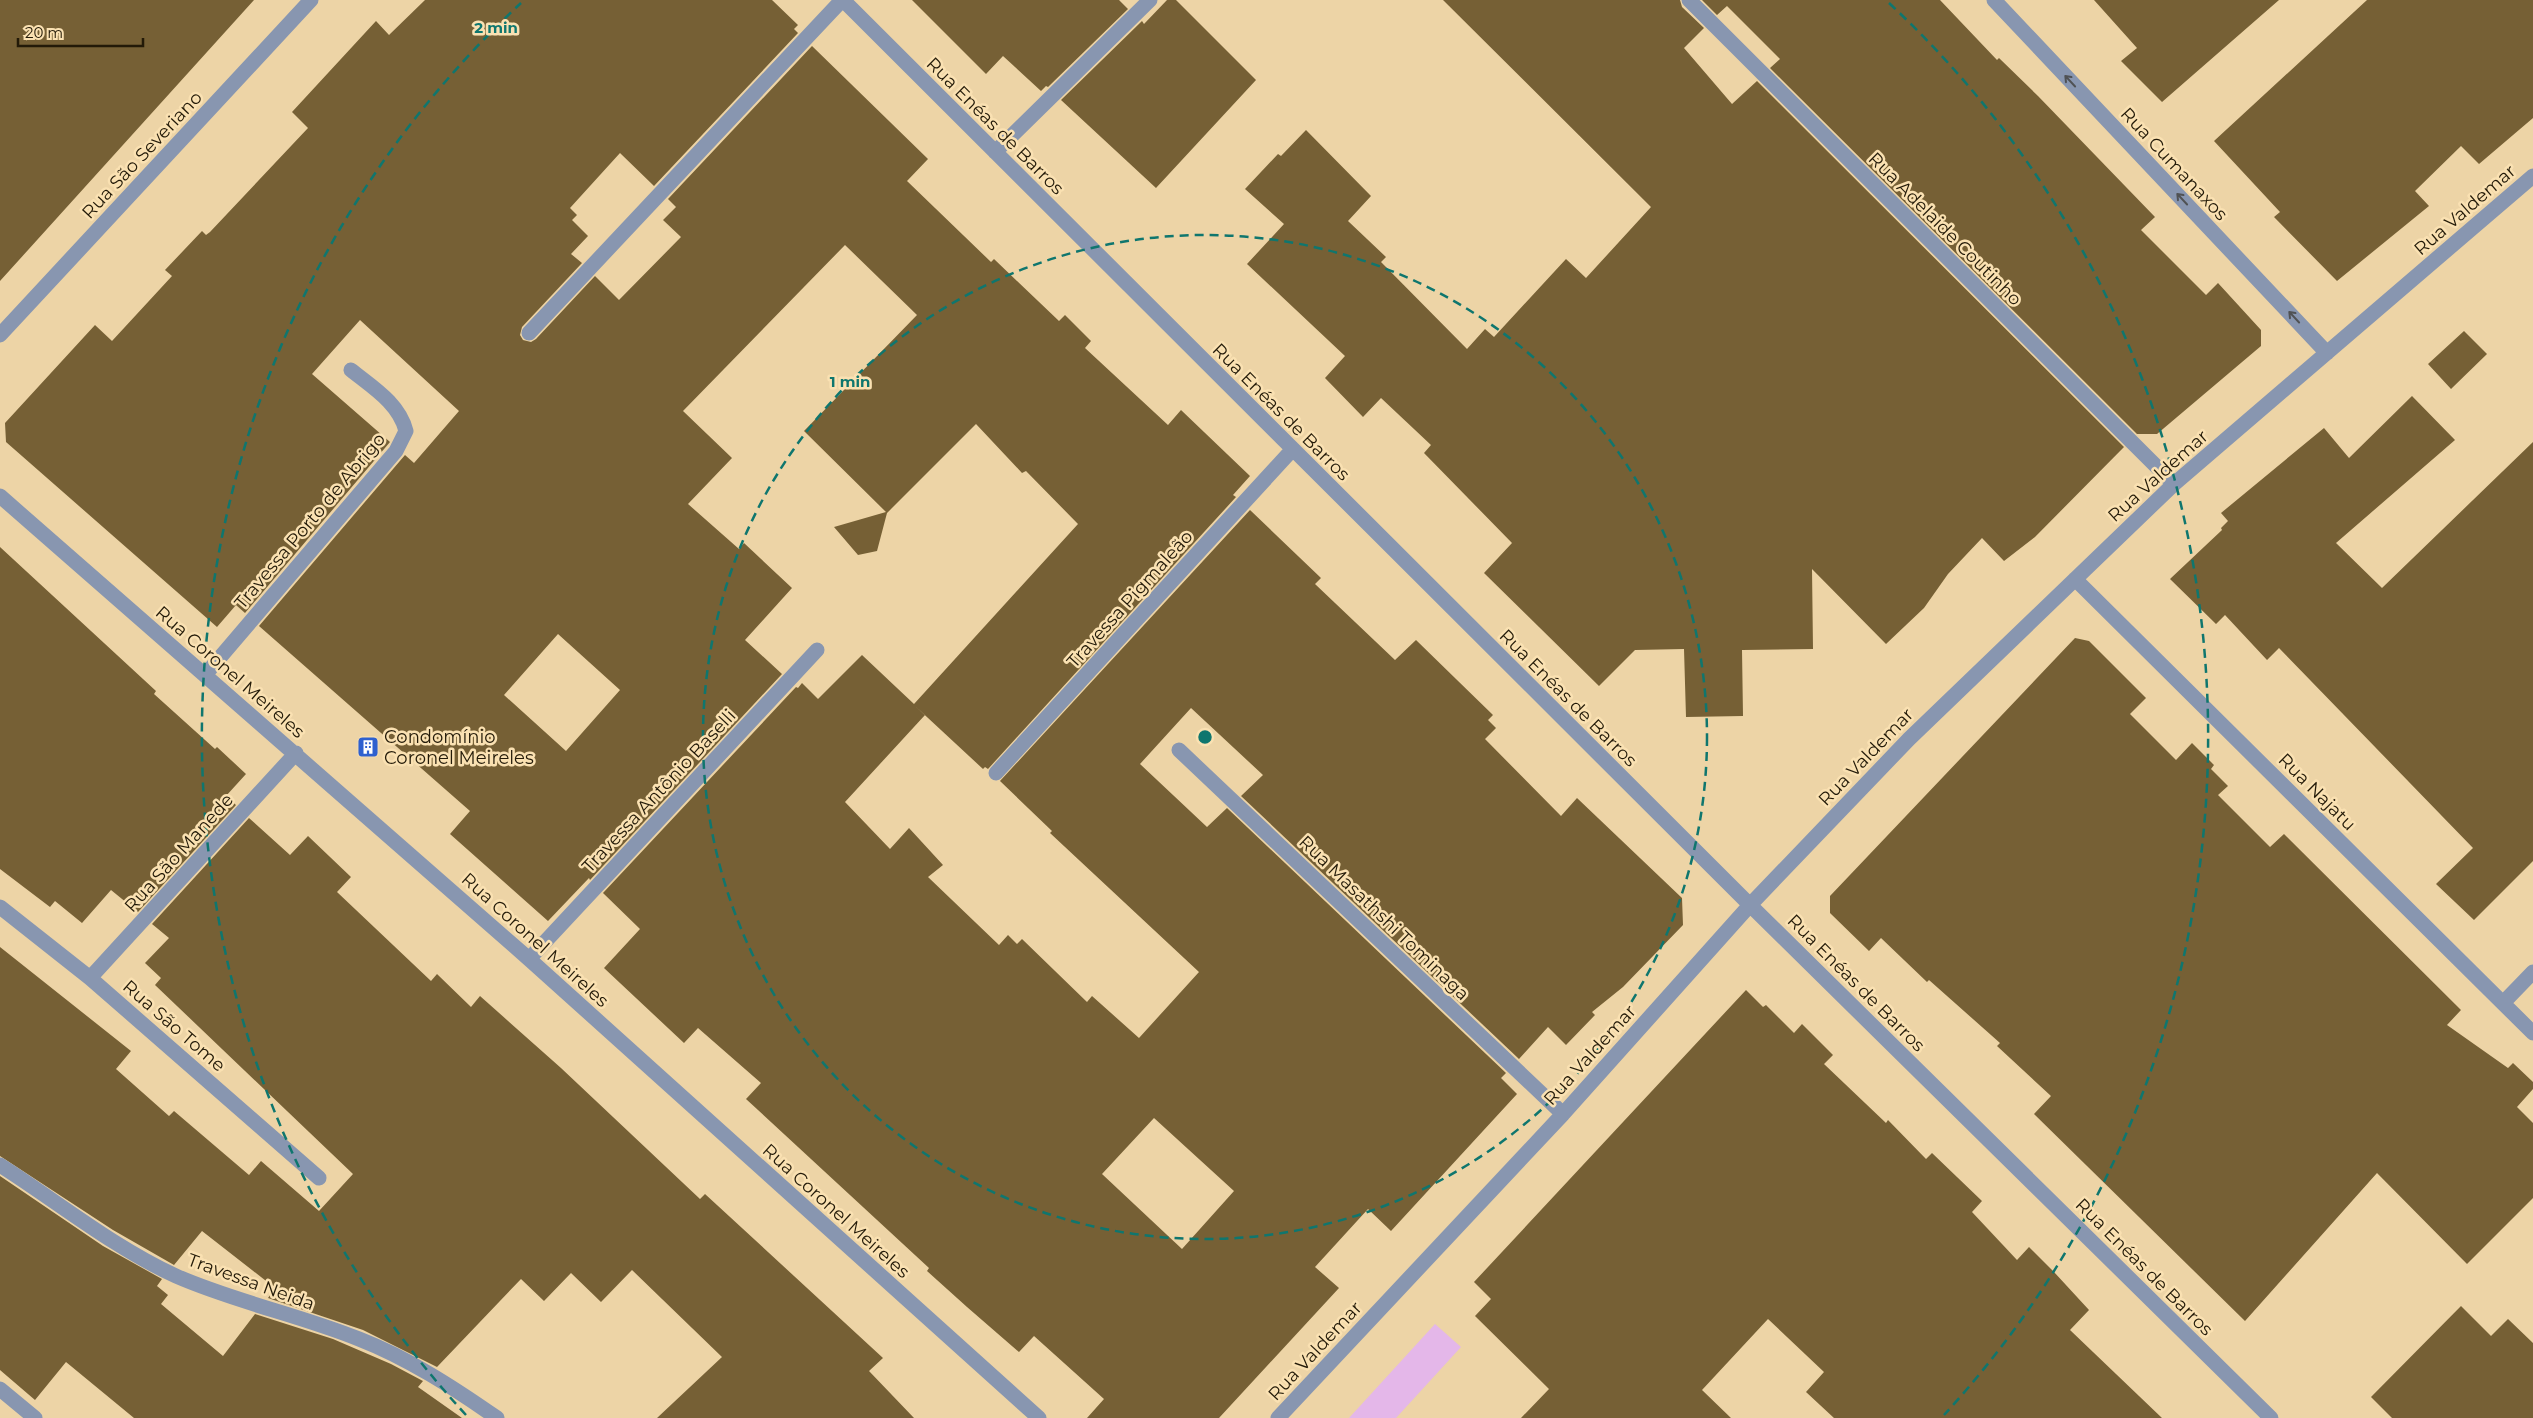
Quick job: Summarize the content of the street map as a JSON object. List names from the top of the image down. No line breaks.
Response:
{"streets":{"street":["Rua Enéas de Barros","Rua São Severiano","Rua Cumanaxos","Rua Valdemar","Rua Adelaide Coutinho","Travessa Porto de Abrigo","Travessa Pigmaleão","Rua Coronel Meireles","Travessa Antônio Baselli","Rua Najatu","Rua São Manede","Rua Masathshi Tominaga","Rua São Tome","Travessa Neida"]},"crossings":[["Rua Enéas de Barros","Rua Valdemar"],["Rua Enéas de Barros","Travessa Pigmaleão"],["Rua Cumanaxos","Rua Valdemar"],["Rua Valdemar","Rua Adelaide Coutinho"],["Rua Valdemar","Rua Najatu"],["Rua Valdemar","Rua Masathshi Tominaga"],["Travessa Porto de Abrigo","Rua Coronel Meireles"],["Rua Coronel Meireles","Travessa Antônio Baselli"],["Rua Coronel Meireles","Rua São Manede"],["Rua São Manede","Rua São Tome"]],"one_way":["Rua Cumanaxos"],"places":{"building":["Condomínio Coronel Meireles"]},"scale_bar":"20 m","rings":["2 min","1 min"]}
